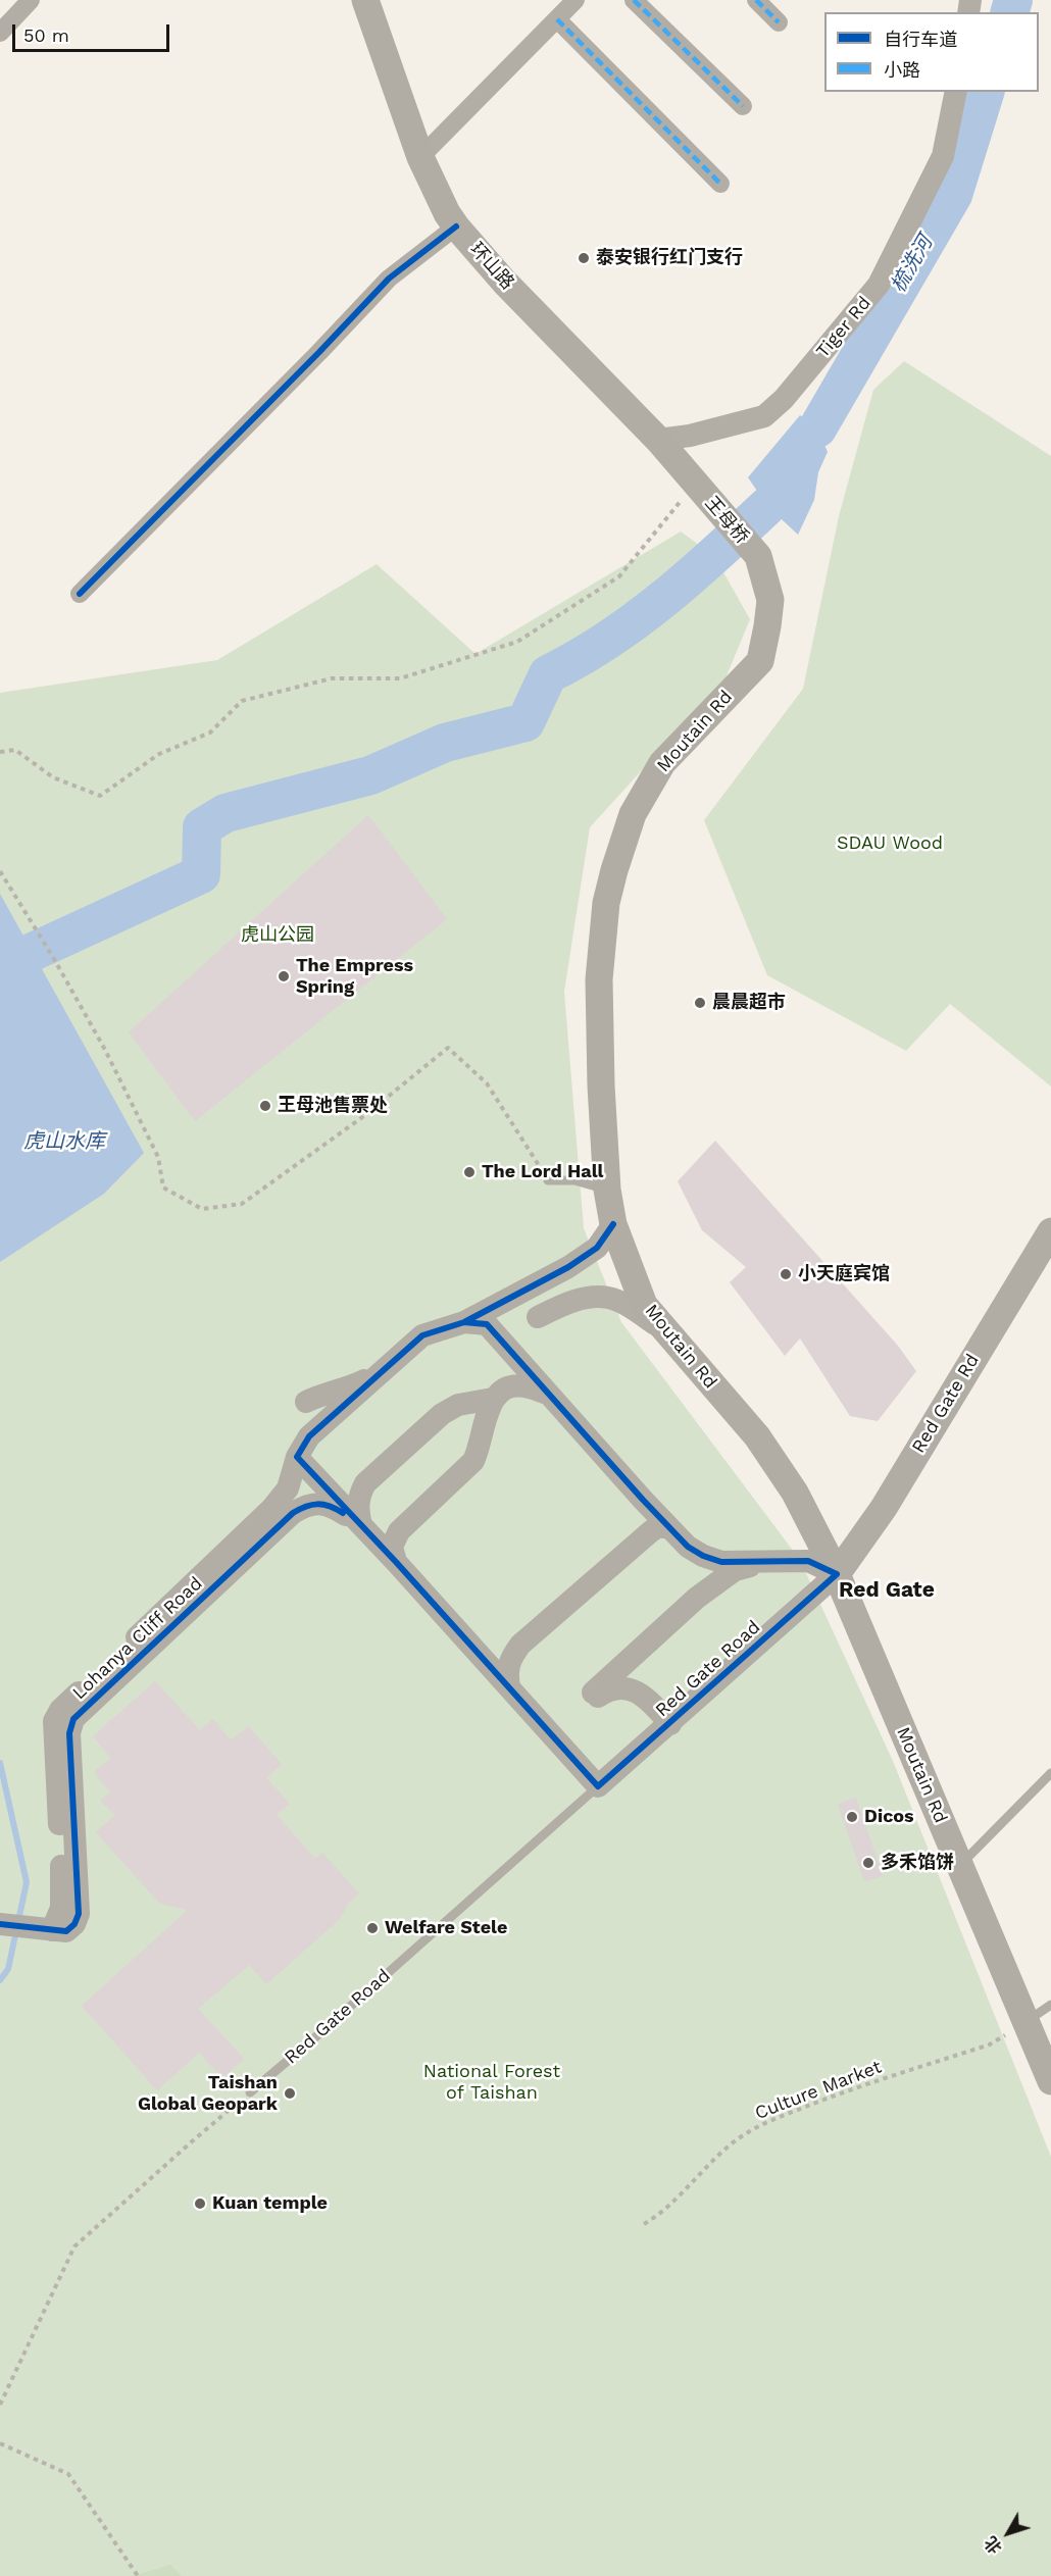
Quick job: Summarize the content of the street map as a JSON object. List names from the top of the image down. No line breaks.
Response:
{"streets":{"main road":["环山路","王母桥","Moutain Rd","Red Gate Rd"],"street":["Tiger Rd","Lohanya Cliff Road","Red Gate Road"],"path":["Culture Market"]},"crossings":[["环山路","Tiger Rd"],["环山路","王母桥"],["王母桥","Moutain Rd"],["Moutain Rd","Red Gate Rd"],["Moutain Rd","Lohanya Cliff Road"],["Moutain Rd","Red Gate Road"],["Moutain Rd","Culture Market"],["Red Gate Rd","Red Gate Road"]],"districts":["Red Gate"],"water":["梳洗河","虎山水库"],"parks":["SDAU Wood","虎山公园","National Forest of Taishan"],"places":["泰安银行红门支行","The Empress Spring","晨晨超市","王母池售票处","The Lord Hall","小天庭宾馆","Dicos","多禾馅饼","Welfare Stele","Taishan Global Geopark","Kuan temple"],"legend":["自行车道","小路"],"scale_bar":"50 m","north":"bottom left"}
